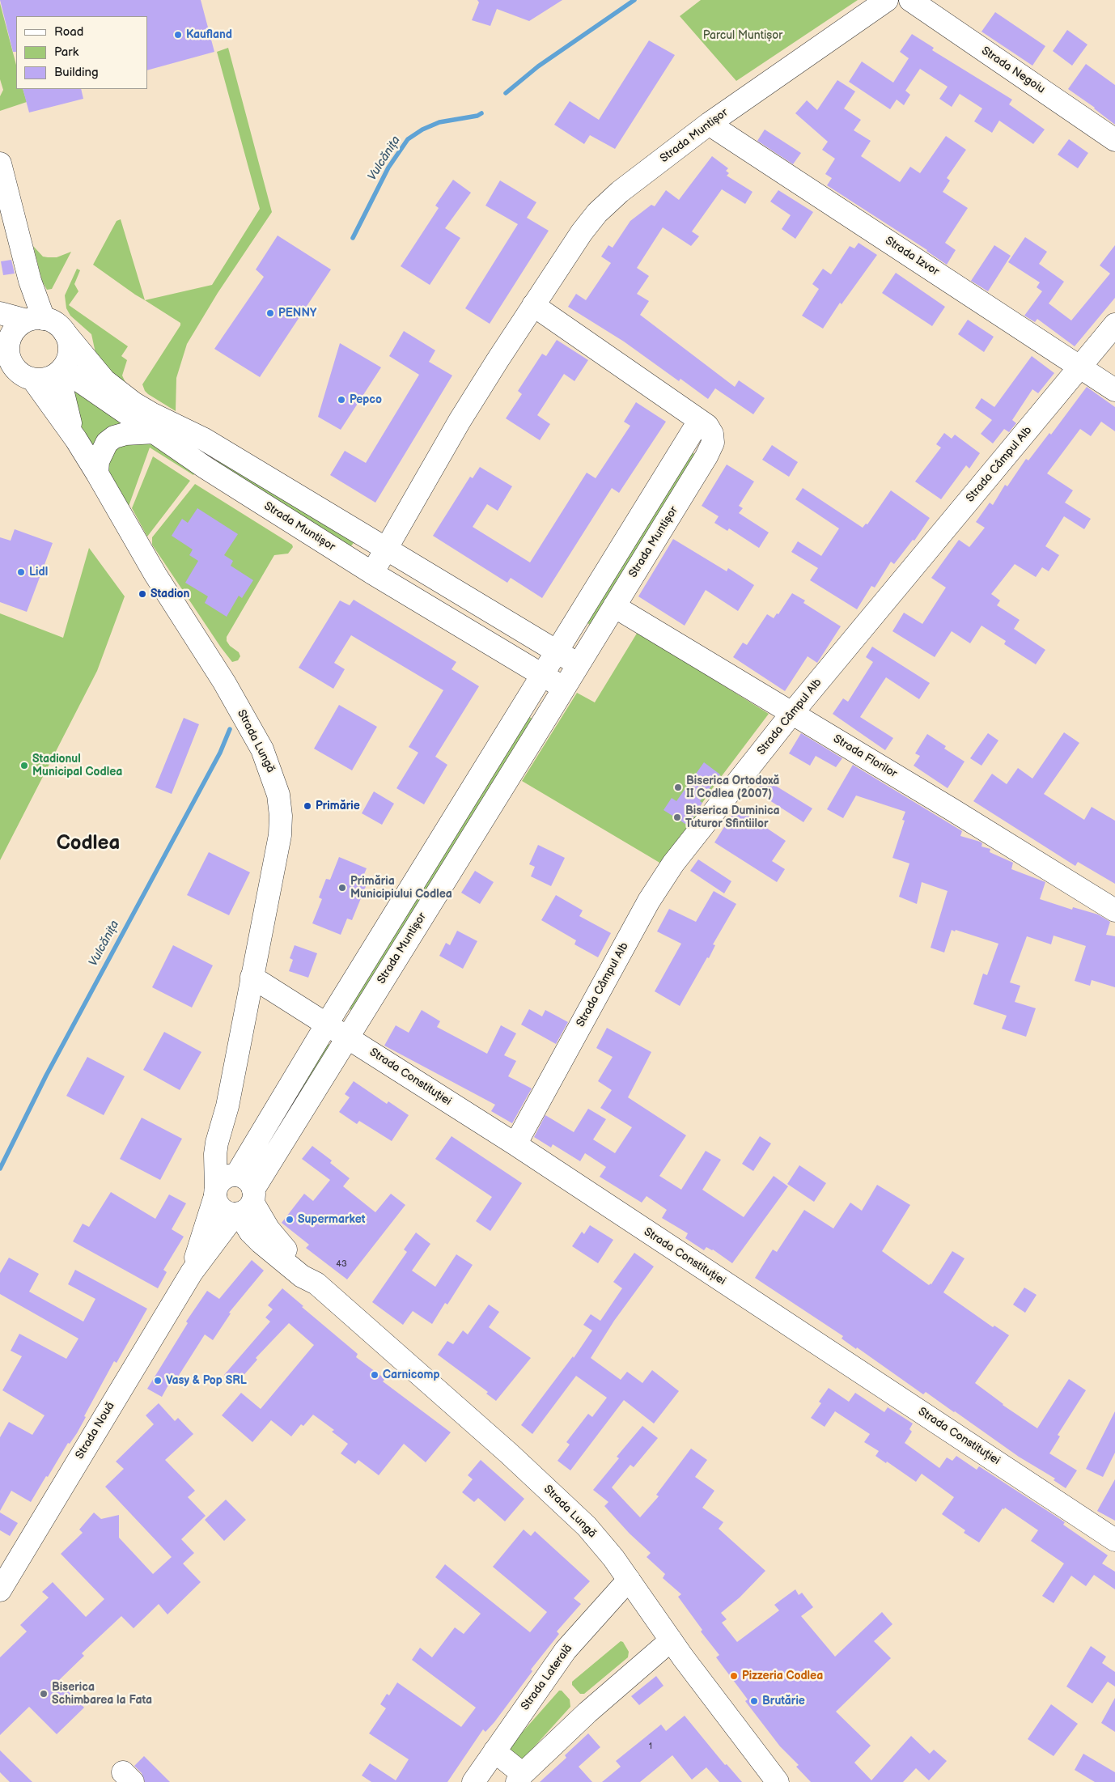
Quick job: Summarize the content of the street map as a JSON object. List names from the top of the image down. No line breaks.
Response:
{"streets":{"main road":["Strada Negoiu","Strada Muntișor","Strada Izvor","Strada Câmpul Alb","Strada Lungă","Strada Florilor","Strada Constituției","Strada Nouă","Strada Laterală"]},"crossings":[["Strada Muntișor","Strada Izvor"],["Strada Muntișor","Strada Lungă"],["Strada Muntișor","Strada Florilor"],["Strada Muntișor","Strada Constituției"],["Strada Muntișor","Strada Nouă"],["Strada Izvor","Strada Câmpul Alb"],["Strada Câmpul Alb","Strada Florilor"],["Strada Câmpul Alb","Strada Constituției"],["Strada Lungă","Strada Constituției"],["Strada Lungă","Strada Nouă"],["Strada Lungă","Strada Laterală"]],"districts":["Codlea"],"water":["Vulcănița"],"parks":["Parcul Muntișor"],"places":["Kaufland","PENNY","Pepco","Lidl","Stadion","Stadionul Municipal Codlea","Biserica Ortodoxă II Codlea (2007)","Primărie","Biserica Duminica Tuturor Sfintiilor","Primăria Municipiului Codlea","Supermarket","Carnicomp","Vasy & Pop SRL","Pizzeria Codlea","Biserica Schimbarea la Fata","Brutărie"],"house_numbers":["43","1"],"legend":["Road","Park","Building"]}
